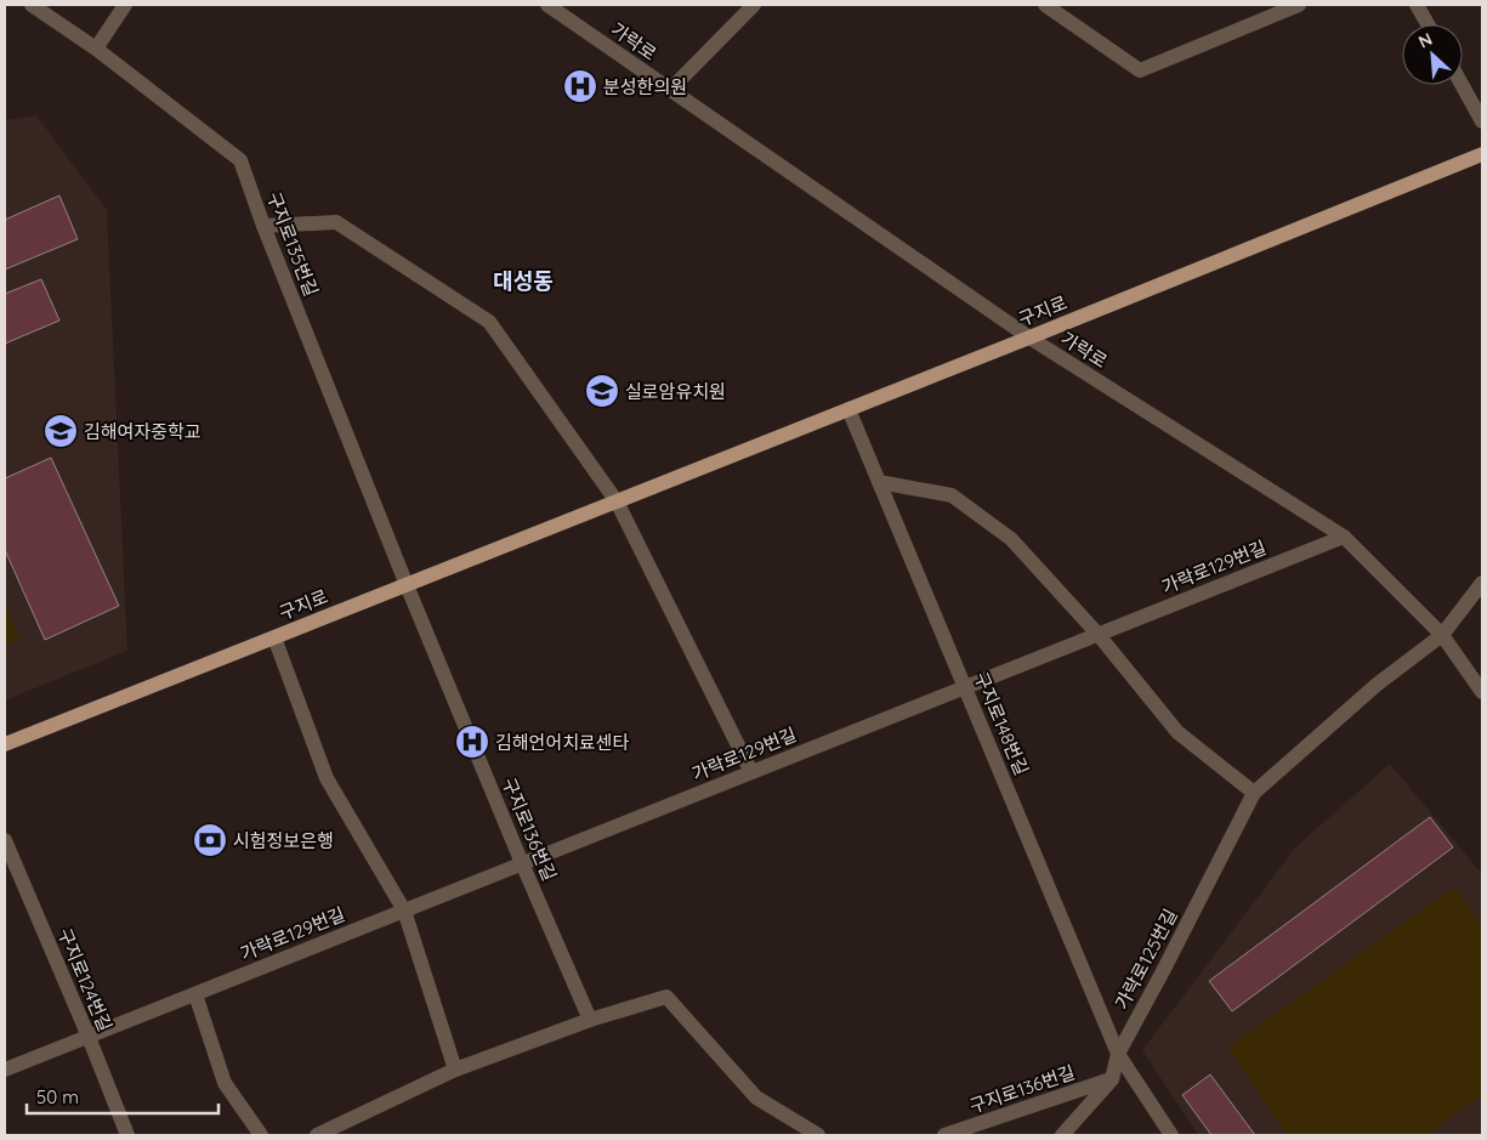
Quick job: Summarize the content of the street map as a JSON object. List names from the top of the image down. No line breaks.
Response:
{"streets":{"main road":["구지로"],"street":["가락로","구지로135번길","가락로129번길","구지로148번길","구지로136번길","가락로125번길","구지로124번길"]},"crossings":[["가락로","구지로"],["가락로","가락로129번길"],["가락로","가락로125번길"],["구지로135번길","구지로"],["구지로135번길","구지로136번길"],["구지로","구지로148번길"],["구지로","구지로136번길"],["가락로129번길","구지로148번길"],["가락로129번길","구지로136번길"],["가락로129번길","구지로124번길"],["구지로148번길","가락로125번길"],["구지로136번길","가락로125번길"]],"districts":["대성동"],"places":{"hospital":["분성한의원","김해언어치료센타"],"school or university":["실로암유치원","김해여자중학교"],"bank":["시험정보은행"]},"scale_bar":"50 m","north":"top left"}
